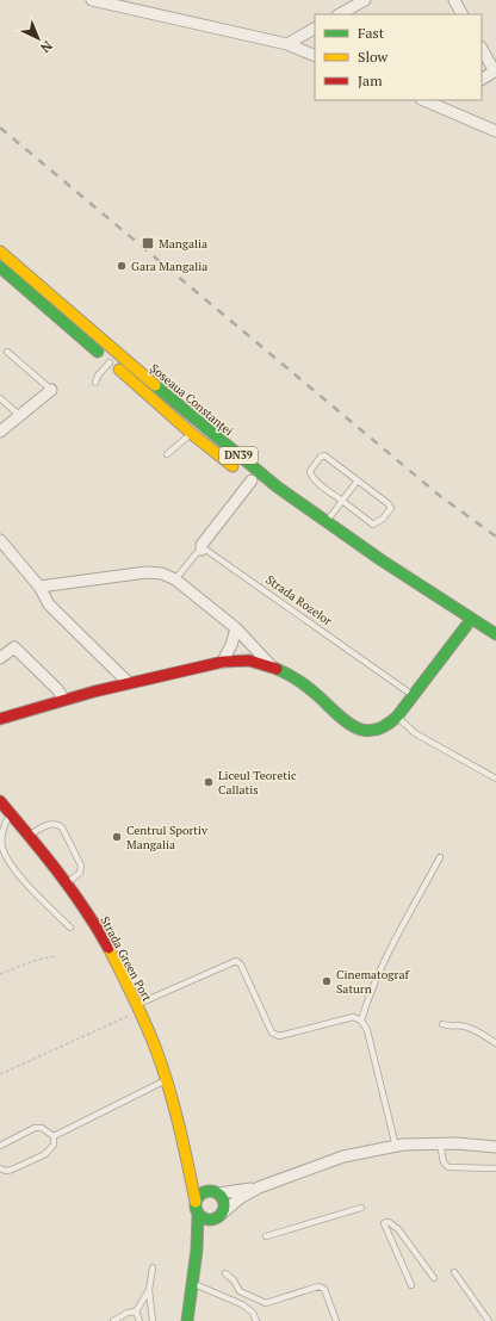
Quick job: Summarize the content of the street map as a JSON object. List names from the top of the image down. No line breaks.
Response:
{"streets":{"street":["Șoseaua Constanței","DN39","Strada Green Port"],"lane":["Strada Rozelor"]},"places":{"transit":["Mangalia"],"other":["Gara Mangalia","Liceul Teoretic Callatis","Centrul Sportiv Mangalia","Cinematograf Saturn"]},"legend":["Fast","Slow","Jam"],"north":"bottom right"}
